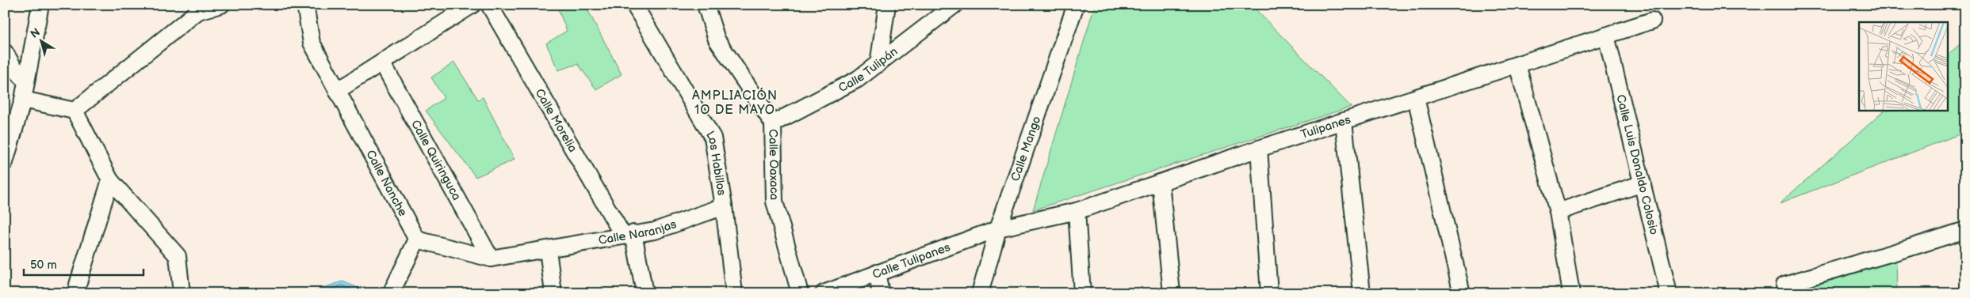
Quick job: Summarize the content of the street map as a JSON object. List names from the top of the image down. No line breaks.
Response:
{"streets":{"street":["Calle Tulipán","Calle Morelia","Tulipanes","Calle Mango","Calle Quiringuca","Los Habillos","Calle Luis Donaldo Colosio","Calle Oaxaca","Calle Nanche","Calle Naranjas","Calle Tulipanes"]},"crossings":[["Calle Tulipán","Calle Oaxaca"],["Calle Morelia","Calle Naranjas"],["Tulipanes","Calle Mango"],["Tulipanes","Calle Luis Donaldo Colosio"],["Tulipanes","Calle Tulipanes"],["Calle Mango","Calle Tulipanes"],["Los Habillos","Calle Naranjas"]],"districts":["AMPLIACIÓN 1O DE MAYO"],"scale_bar":"50 m","north":"top left"}
